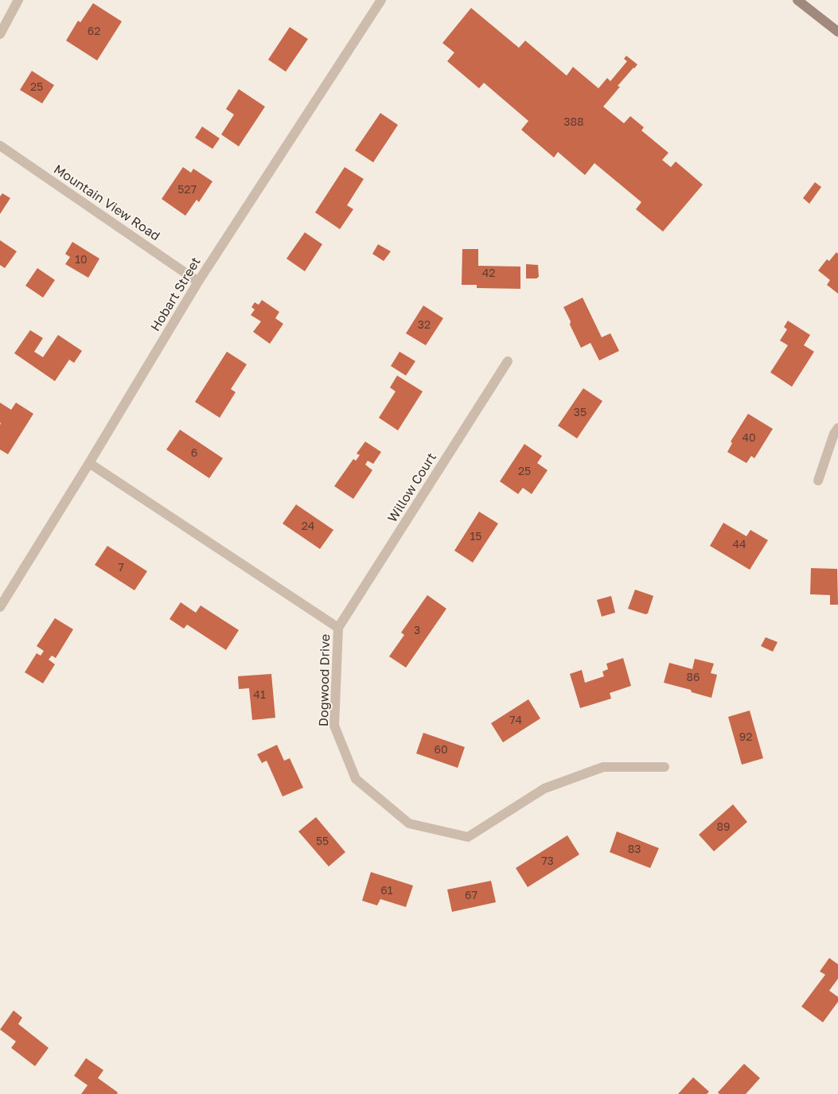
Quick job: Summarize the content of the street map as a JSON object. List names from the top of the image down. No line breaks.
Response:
{"streets":{"street":["Mountain View Road","Hobart Street","Willow Court","Dogwood Drive"]},"crossings":[["Mountain View Road","Hobart Street"],["Hobart Street","Dogwood Drive"],["Willow Court","Dogwood Drive"]],"house_numbers":["62","25","388","527","10","42","32","35","40","6","25","24","15","44","7","3","86","41","74","92","60","89","55","83","73","61","67"]}
